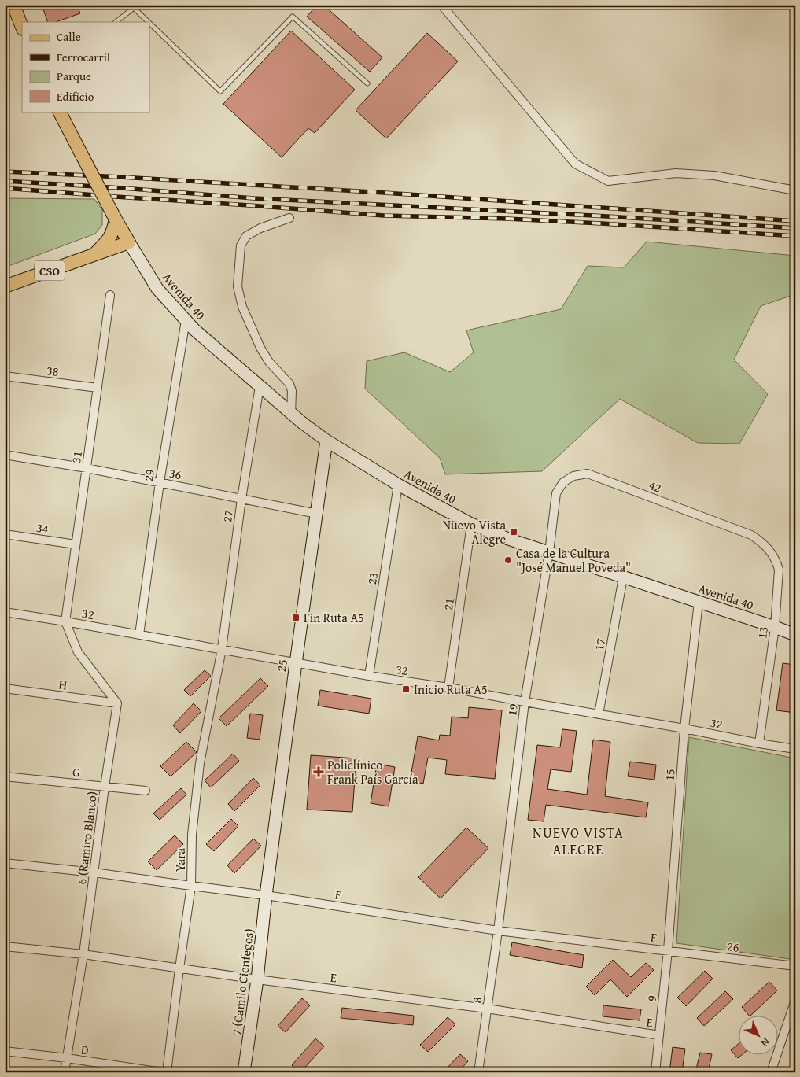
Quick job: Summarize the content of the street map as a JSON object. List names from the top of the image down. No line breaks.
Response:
{"streets":{"main road":["CSO","Avenida 40","25","7 (Camilo Cienfegos)"],"street":["38","31","36","29","42","27","34","23","21","32","13","17","H","19","G","15","6 (Ramiro Blanco)","Yara","F","26","E","9","8","D"]},"crossings":[["CSO","Avenida 40"],["Avenida 40","29"],["Avenida 40","27"],["Avenida 40","23"],["Avenida 40","21"],["Avenida 40","13"],["Avenida 40","17"],["Avenida 40","25"],["Avenida 40","19"],["Avenida 40","15"],["38","31"],["31","36"],["31","34"],["31","32"],["36","29"],["36","27"],["36","25"],["29","32"],["42","13"],["42","19"],["27","32"],["27","Yara"],["23","32"],["21","32"],["32","13"],["32","17"],["32","25"],["32","19"],["32","15"],["32","Yara"],["25","F"],["25","7 (Camilo Cienfegos)"],["H","6 (Ramiro Blanco)"],["19","F"],["19","8"],["G","6 (Ramiro Blanco)"],["15","F"],["15","26"],["15","9"],["6 (Ramiro Blanco)","F"],["6 (Ramiro Blanco)","E"],["6 (Ramiro Blanco)","D"],["Yara","F"],["Yara","E"],["F","26"],["F","7 (Camilo Cienfegos)"],["F","9"],["F","8"],["26","9"],["E","7 (Camilo Cienfegos)"],["E","9"],["E","8"]],"districts":["NUEVO VISTA ALEGRE"],"places":{"transit":["Nuevo Vista Alegre","Fin Ruta A5","Inicio Ruta A5"],"other":["Casa de la Cultura \"José Manuel Poveda\""],"health":["Policlínico Frank País García"]},"legend":["Calle","Ferrocarril","Parque","Edificio"],"north":"bottom right"}
